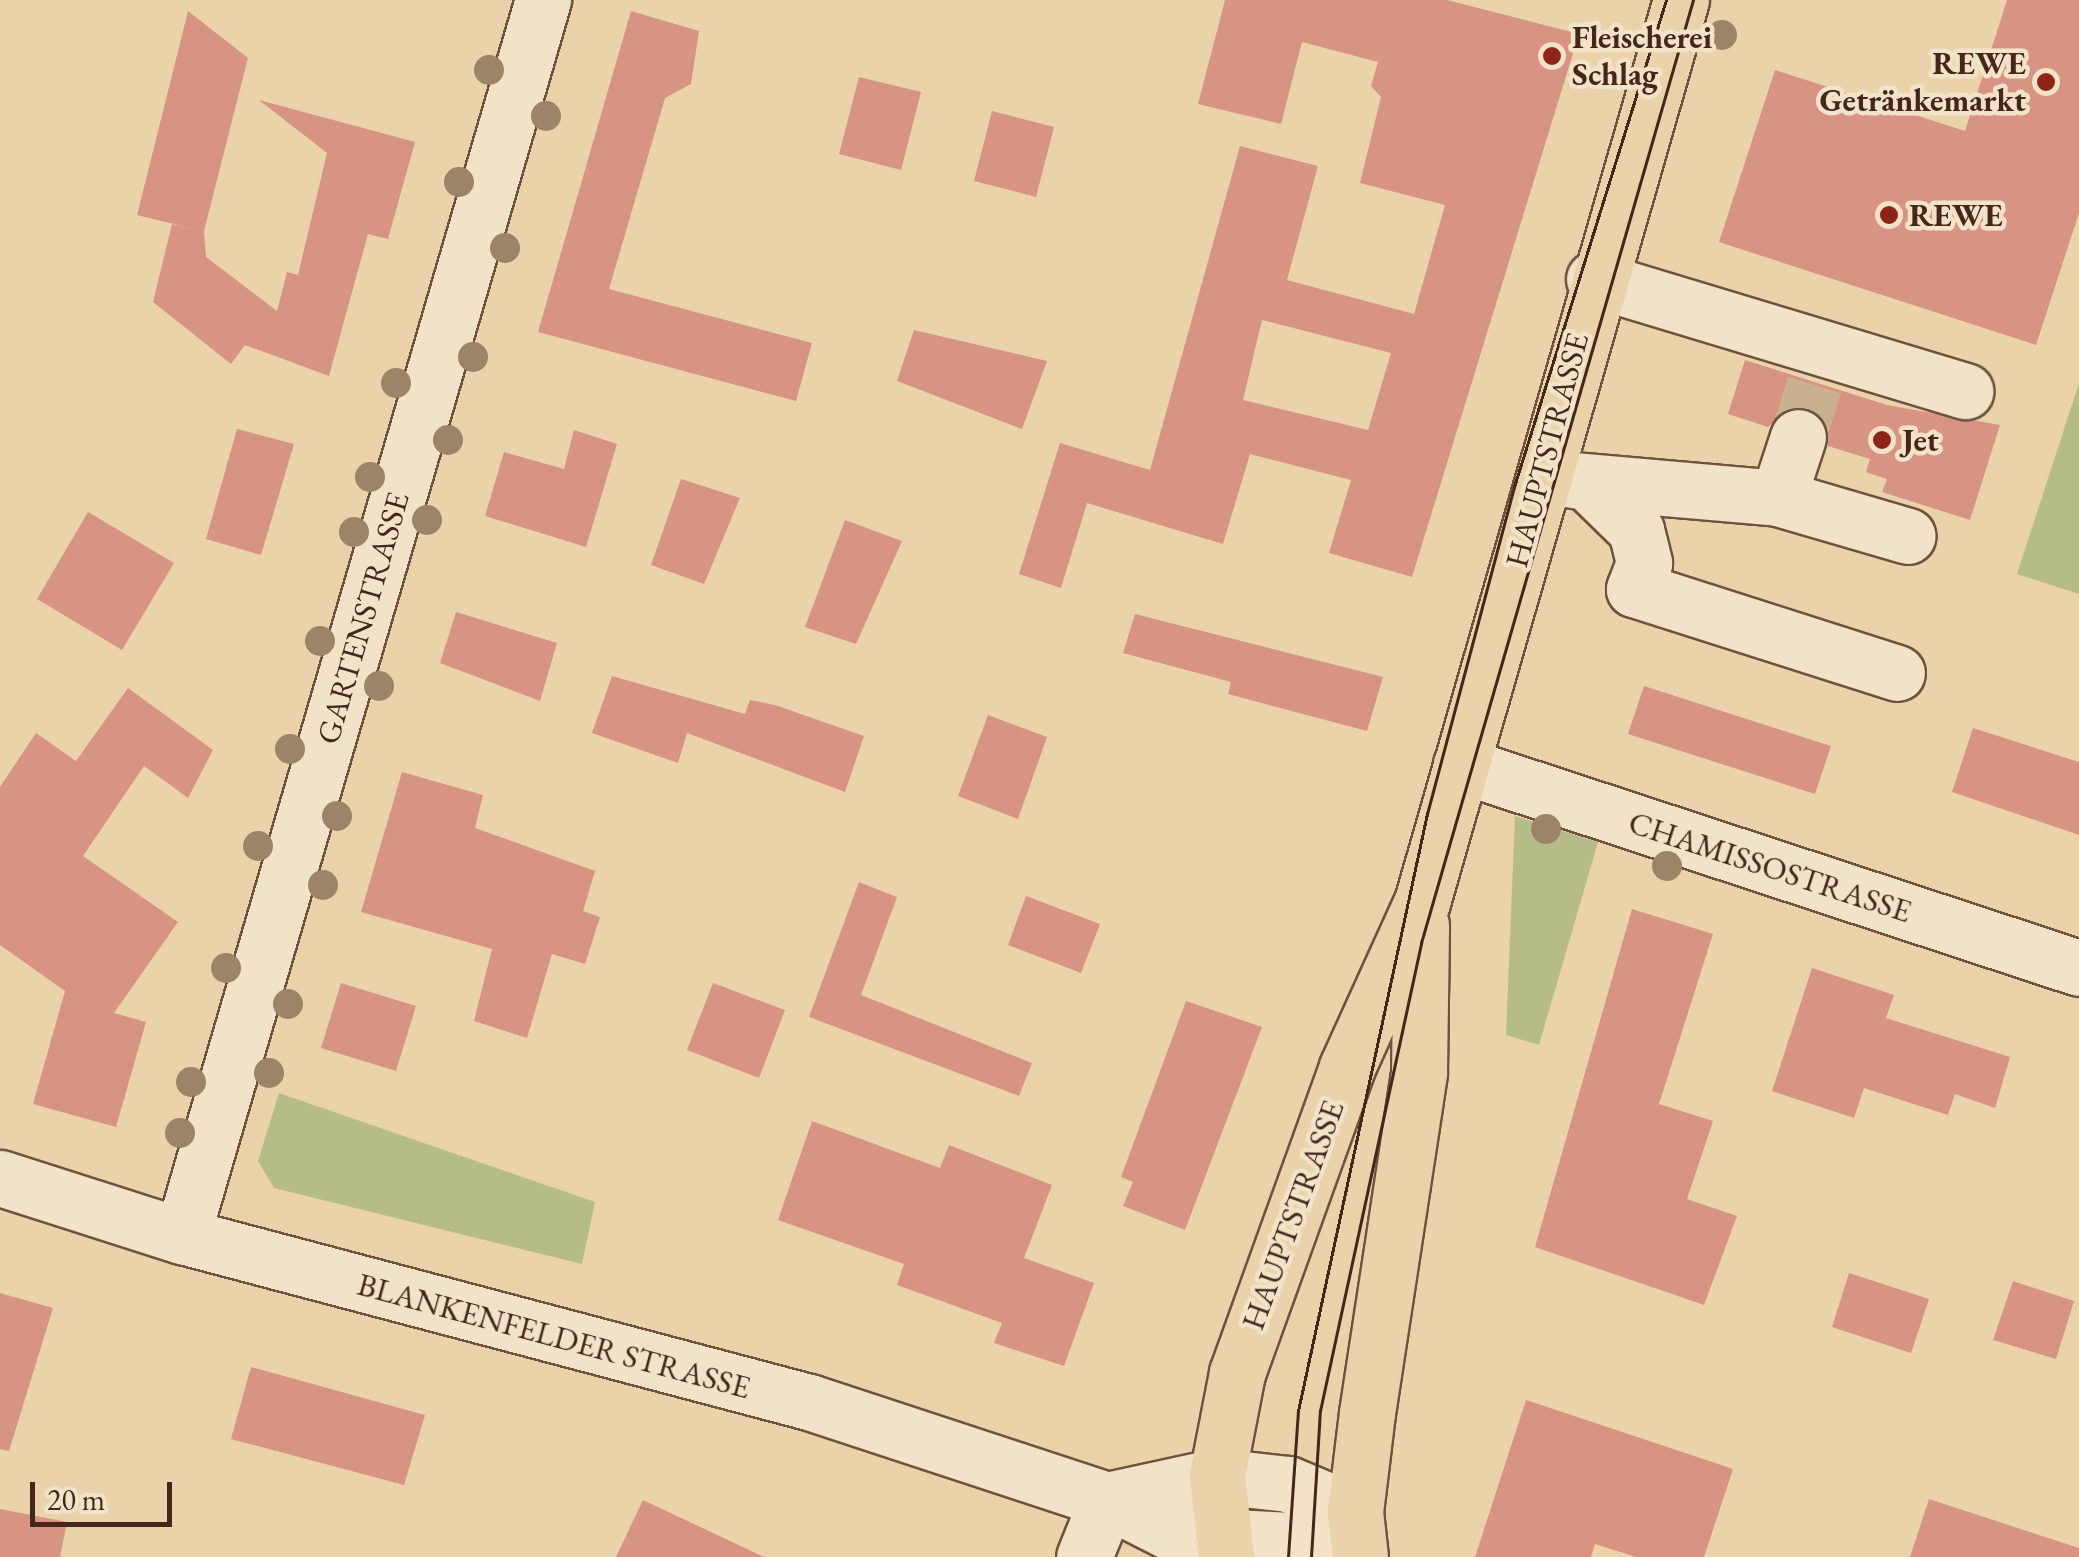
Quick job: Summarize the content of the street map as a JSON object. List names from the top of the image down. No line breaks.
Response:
{"streets":{"main road":["HAUPTSTRASSE"],"street":["GARTENSTRASSE","CHAMISSOSTRASSE","BLANKENFELDER STRASSE"]},"crossings":[["HAUPTSTRASSE","CHAMISSOSTRASSE"],["HAUPTSTRASSE","BLANKENFELDER STRASSE"],["GARTENSTRASSE","BLANKENFELDER STRASSE"]],"places":["Fleischerei Schlag","REWE Getränkemarkt","REWE","Jet"],"scale_bar":"20 m"}
